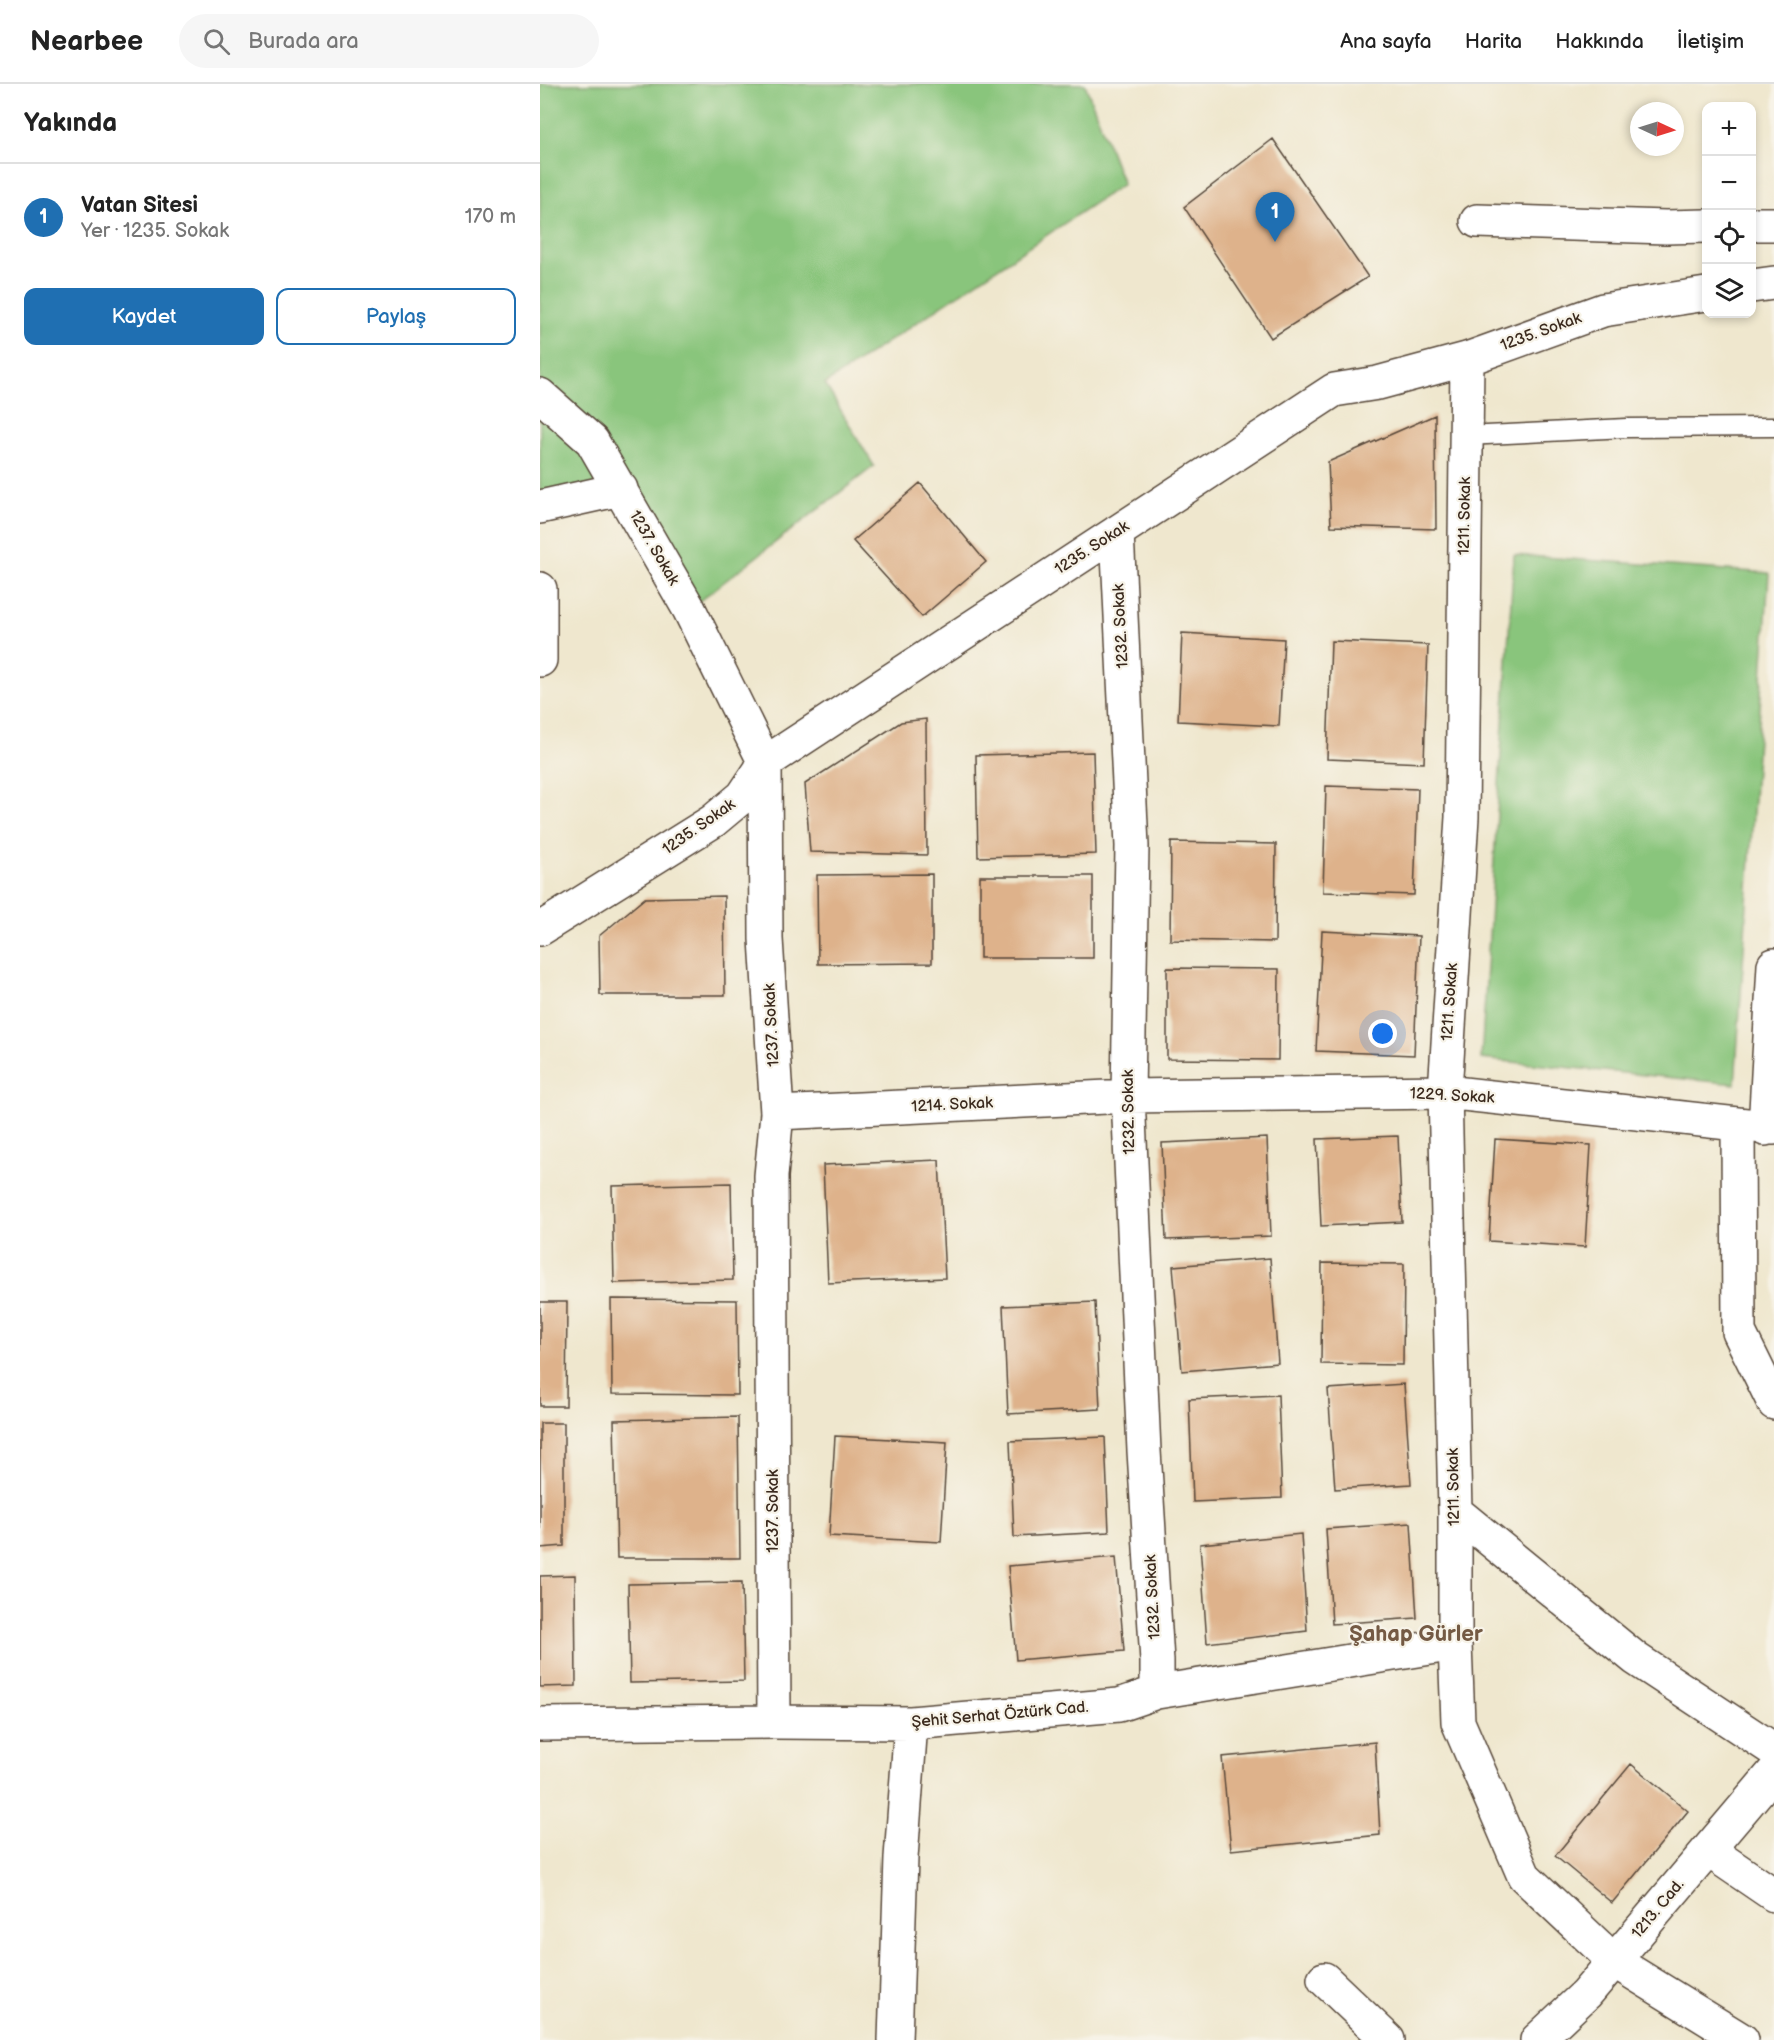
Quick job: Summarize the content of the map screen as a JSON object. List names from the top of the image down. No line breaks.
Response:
{"streets":{"street":["1235. Sokak","1211. Sokak","1237. Sokak","1232. Sokak","1229. Sokak","1214. Sokak","Şehit Serhat Öztürk Cad.","1213. Cad."]},"crossings":[["1235. Sokak","1211. Sokak"],["1235. Sokak","1237. Sokak"],["1235. Sokak","1232. Sokak"],["1211. Sokak","1229. Sokak"],["1211. Sokak","Şehit Serhat Öztürk Cad."],["1211. Sokak","1213. Cad."],["1237. Sokak","1214. Sokak"],["1237. Sokak","Şehit Serhat Öztürk Cad."],["1232. Sokak","1229. Sokak"],["1232. Sokak","1214. Sokak"],["1232. Sokak","Şehit Serhat Öztürk Cad."],["1229. Sokak","1214. Sokak"]],"districts":["Şahap Gürler"],"north":"right","page":{"header":"Nearbee","search":"Burada ara","nav":["Ana sayfa","Harita","Hakkında","İletişim"],"heading":"Yakında","map_buttons":["+","−"],"list":[{"mark":"1","name":"Vatan Sitesi","note":"Yer · 1235. Sokak","value":"170 m"}],"pins":"1","buttons":["Kaydet","Paylaş"]}}
